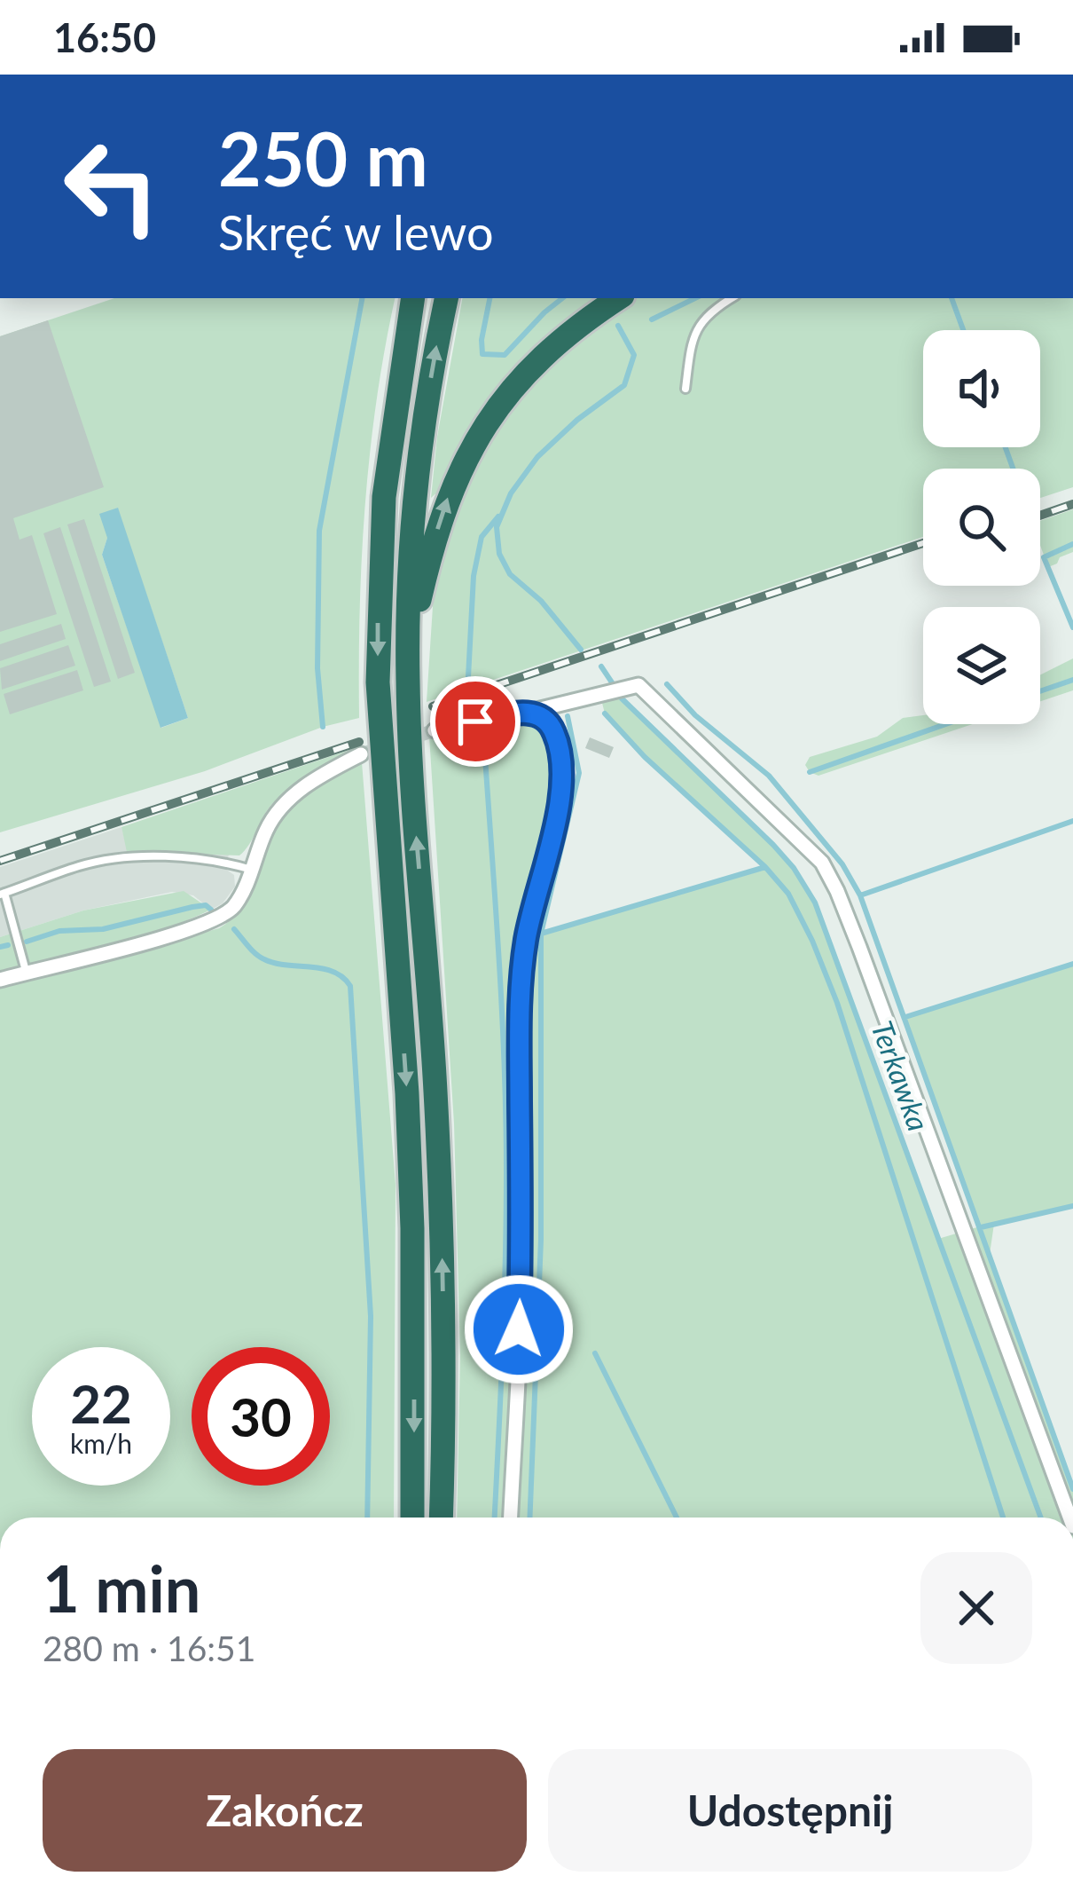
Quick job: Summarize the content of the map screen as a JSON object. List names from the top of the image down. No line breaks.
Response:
{"water":["Terkawka"],"page":{"status":"16:50","turn":["250 m","Skręć w lewo"],"speed":"22 km/h","limit":"30","heading":["1 min","280 m · 16:51"],"buttons":["Zakończ","Udostępnij"]}}
